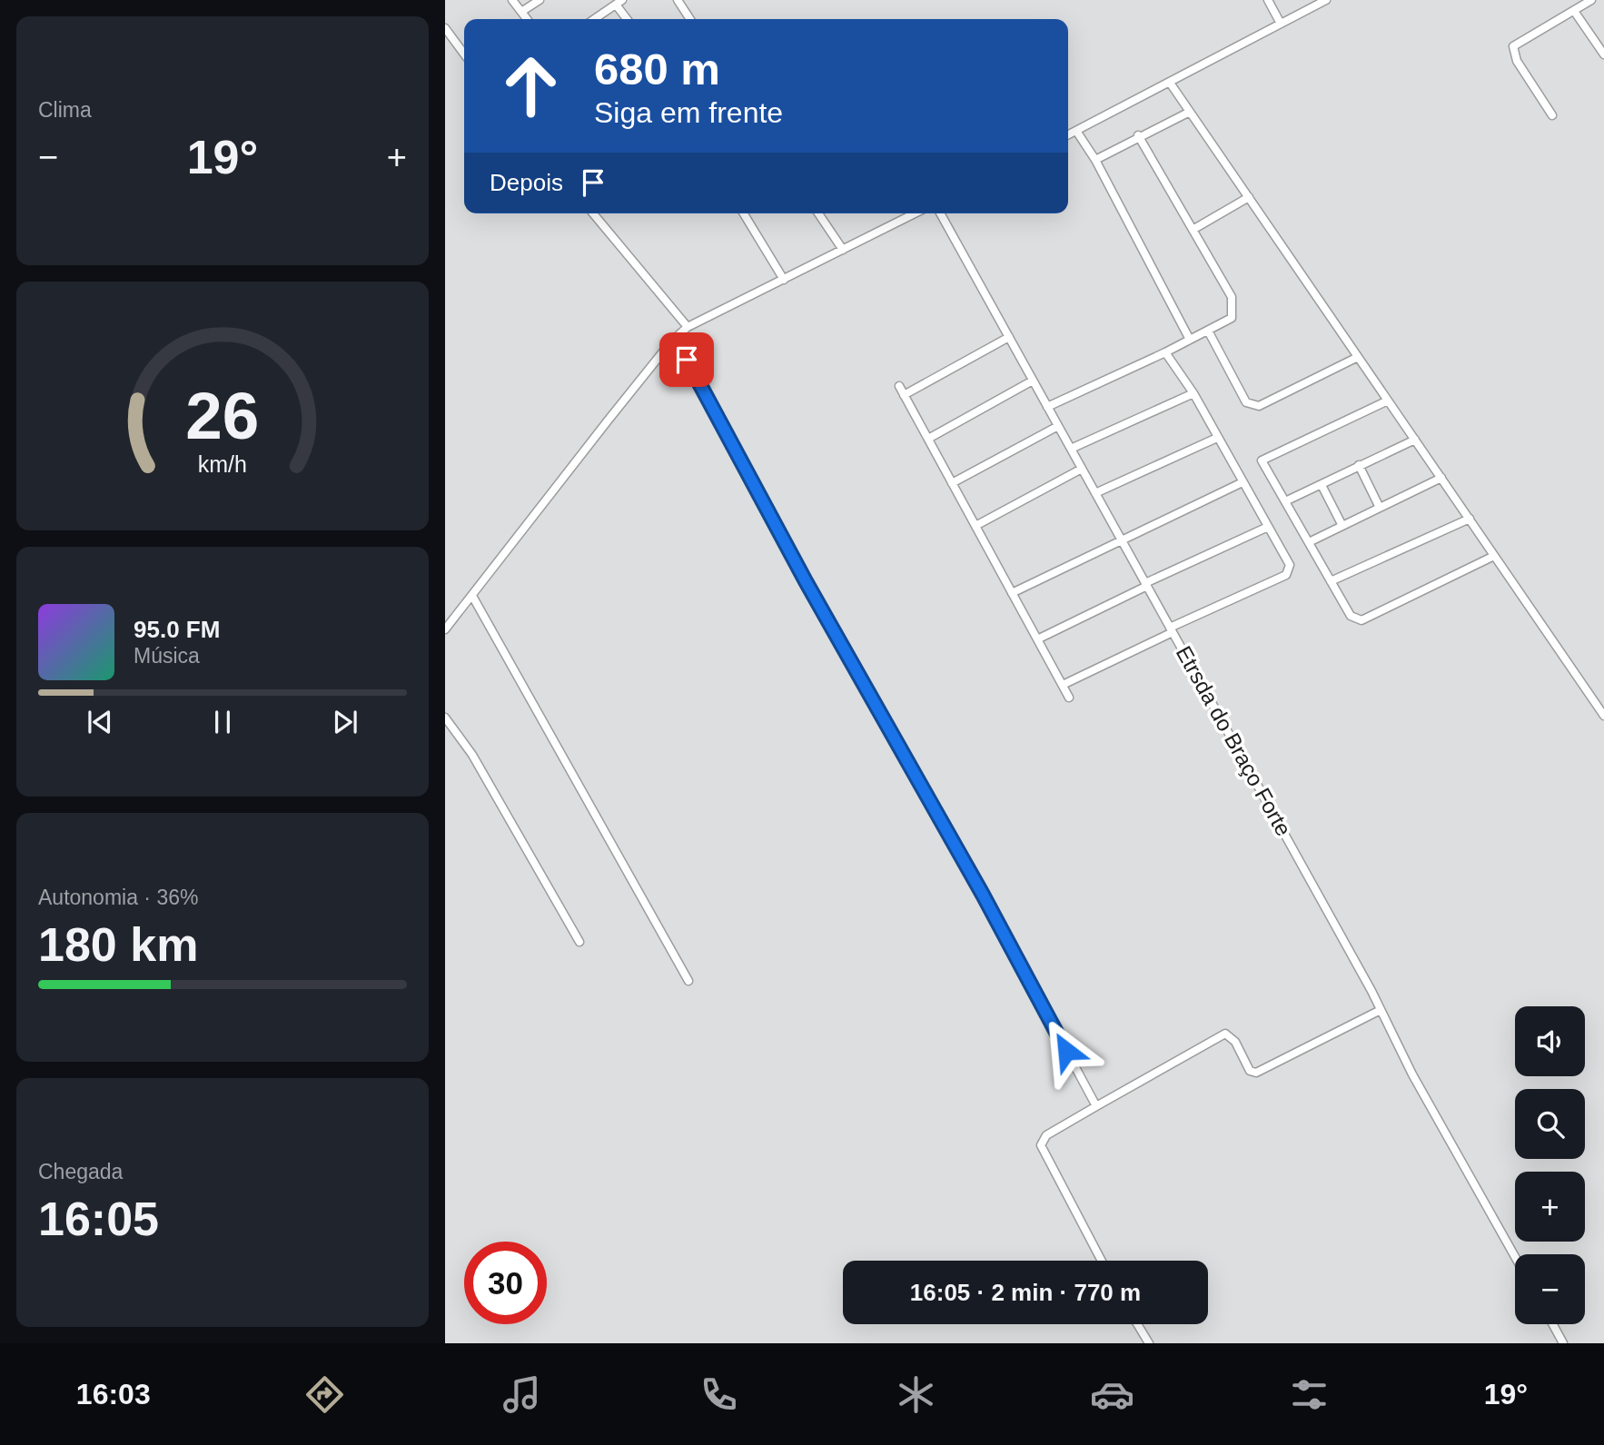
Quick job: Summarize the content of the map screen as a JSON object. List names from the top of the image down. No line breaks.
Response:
{"streets":{"street":["Etrsda do Braço Forte"]},"page":{"tile":["Clima",["Autonomia · 36%","180 km"],["Chegada","16:05"]],"turn":["680 m","Siga em frente"],"heat":["−","19°","+"],"then":"Depois","song":["95.0 FM","Música"],"map_buttons":["+","−"],"limit":"30","trip":"16:05 · 2 min · 770 m","tabs":["16:03","19°"],"gauge":["26","km/h"]}}
